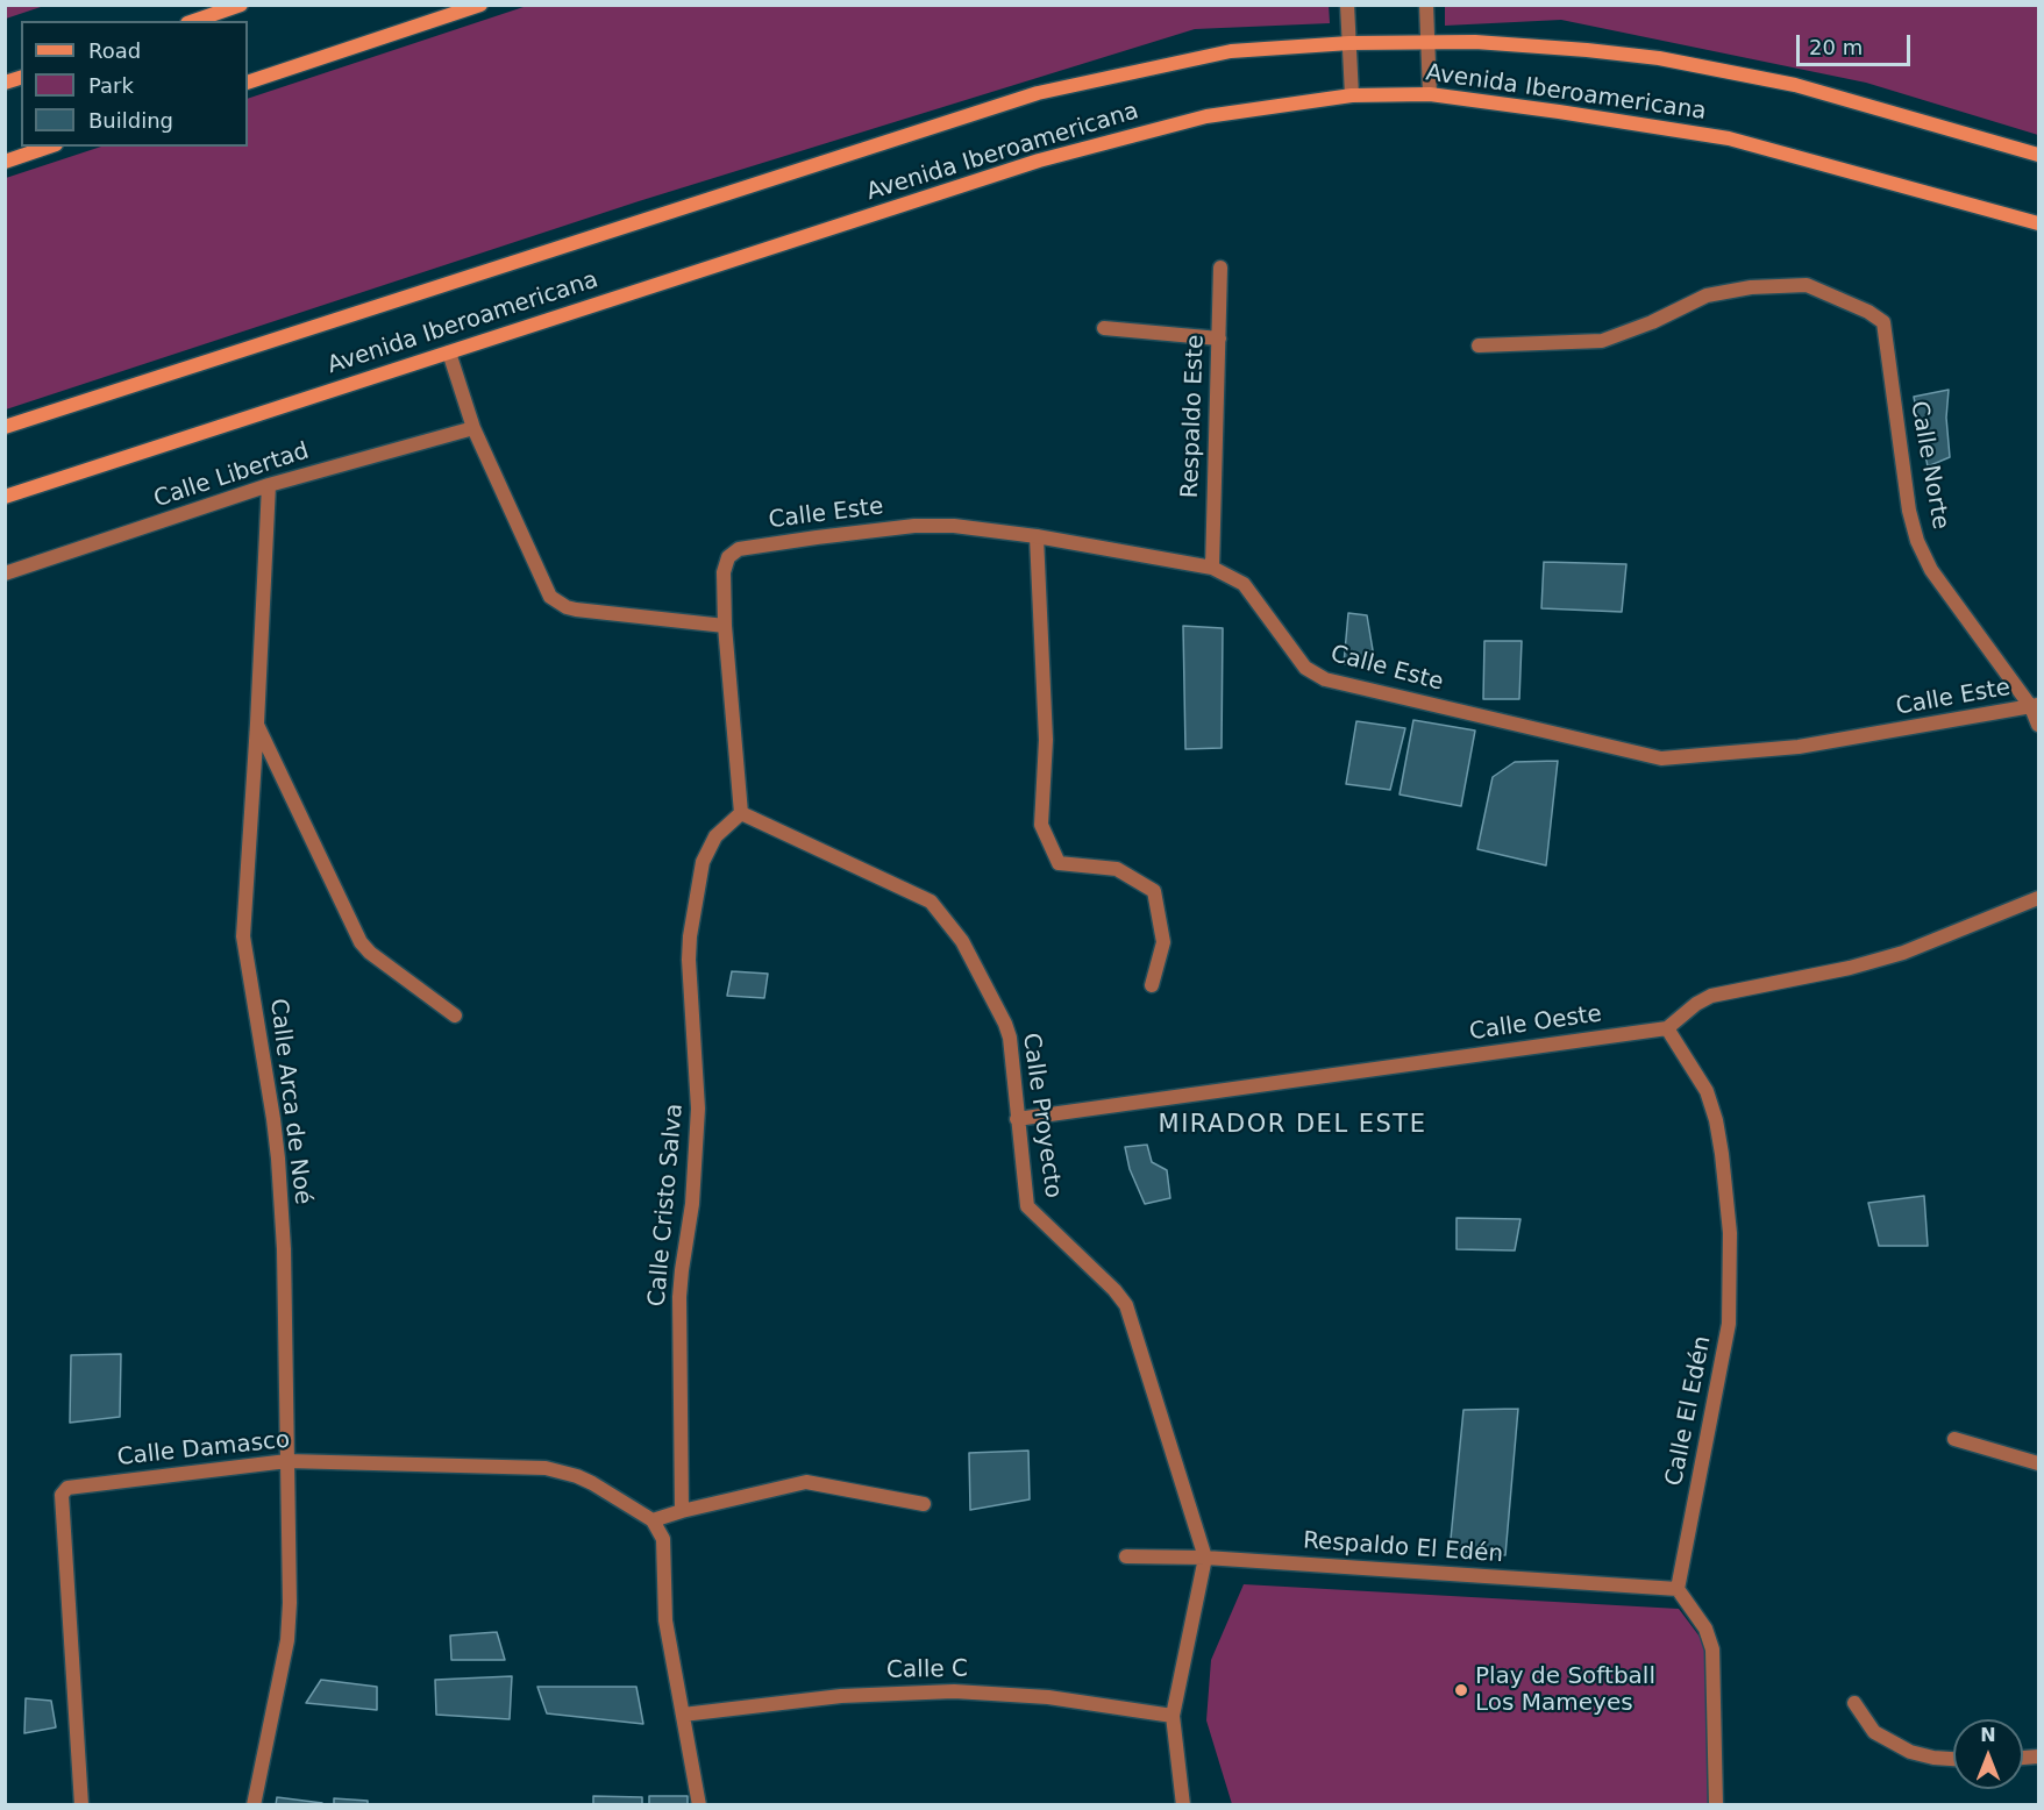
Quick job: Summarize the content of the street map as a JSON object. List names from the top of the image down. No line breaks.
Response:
{"streets":{"street":["Avenida Iberoamericana","Respaldo Este","Calle Norte","Calle Libertad","Calle Este","Calle Oeste","Calle Arca de Noé","Calle Proyecto","Calle Cristo Salva","Calle El Edén","Calle Damasco","Respaldo El Edén","Calle C"]},"crossings":[["Respaldo Este","Calle Este"],["Calle Norte","Calle Este"],["Calle Libertad","Calle Arca de Noé"],["Calle Oeste","Calle Proyecto"],["Calle Oeste","Calle El Edén"],["Calle Arca de Noé","Calle Damasco"],["Calle Proyecto","Calle Cristo Salva"],["Calle Proyecto","Respaldo El Edén"],["Calle Proyecto","Calle C"],["Calle El Edén","Respaldo El Edén"]],"districts":["MIRADOR DEL ESTE"],"places":["Play de Softball Los Mameyes"],"legend":["Road","Park","Building"],"scale_bar":"20 m","north":"top"}
